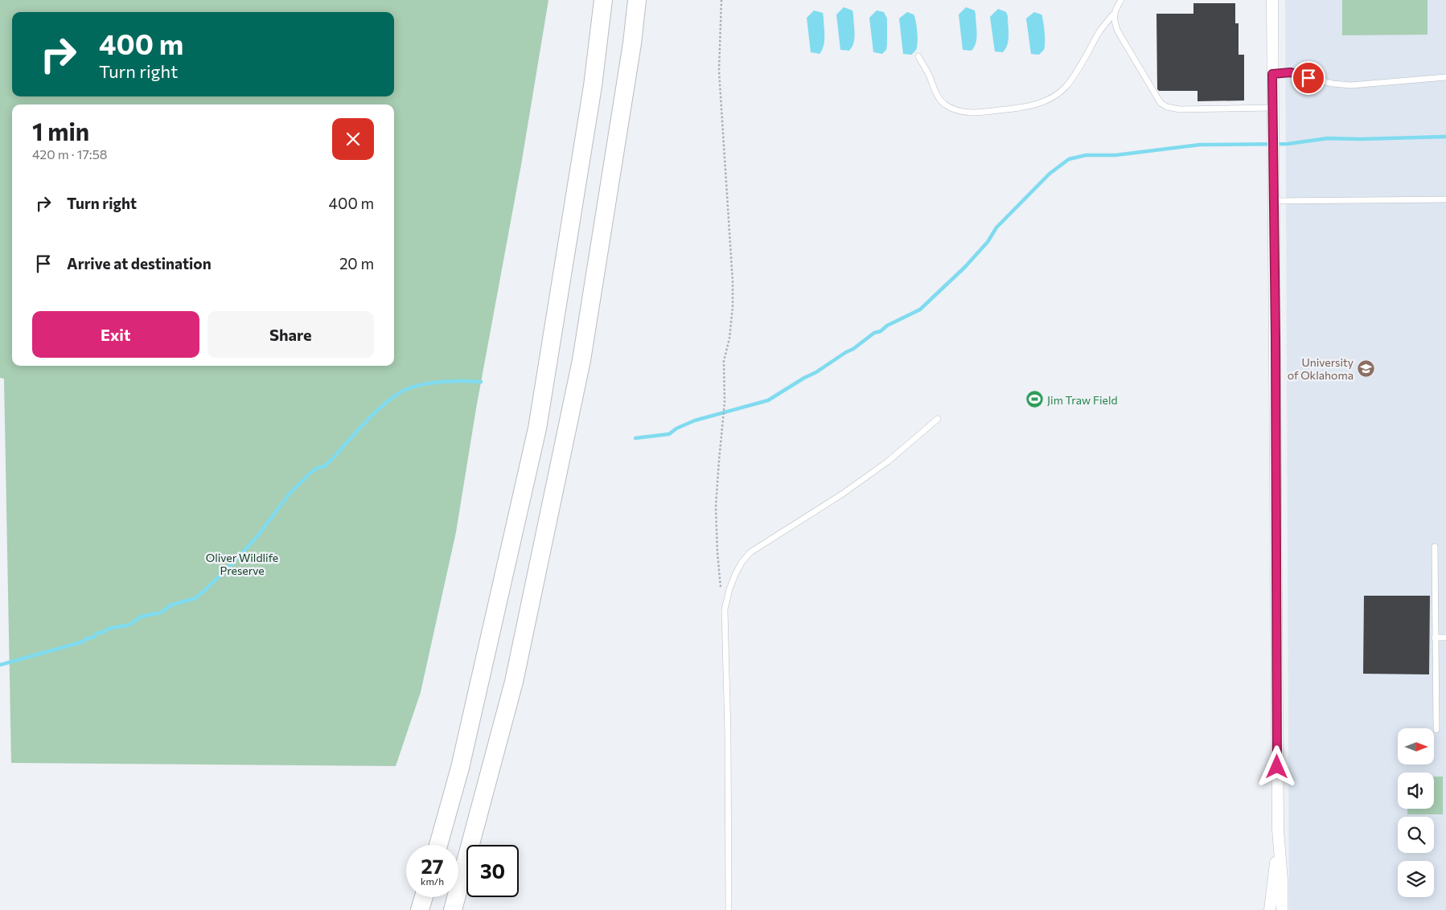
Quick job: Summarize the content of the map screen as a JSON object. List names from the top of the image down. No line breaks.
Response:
{"parks":["Oliver Wildlife Preserve"],"places":{"school or university":["University of Oklahoma"],"sports":["Jim Traw Field"]},"north":"right","page":{"turn":["400 m","Turn right"],"heading":["1 min","420 m · 17:58"],"list":[{"name":"Turn right","value":"400 m"},{"name":"Arrive at destination","value":"20 m"}],"buttons":["Exit","Share"],"speed":"27 km/h","limit":"30"}}
